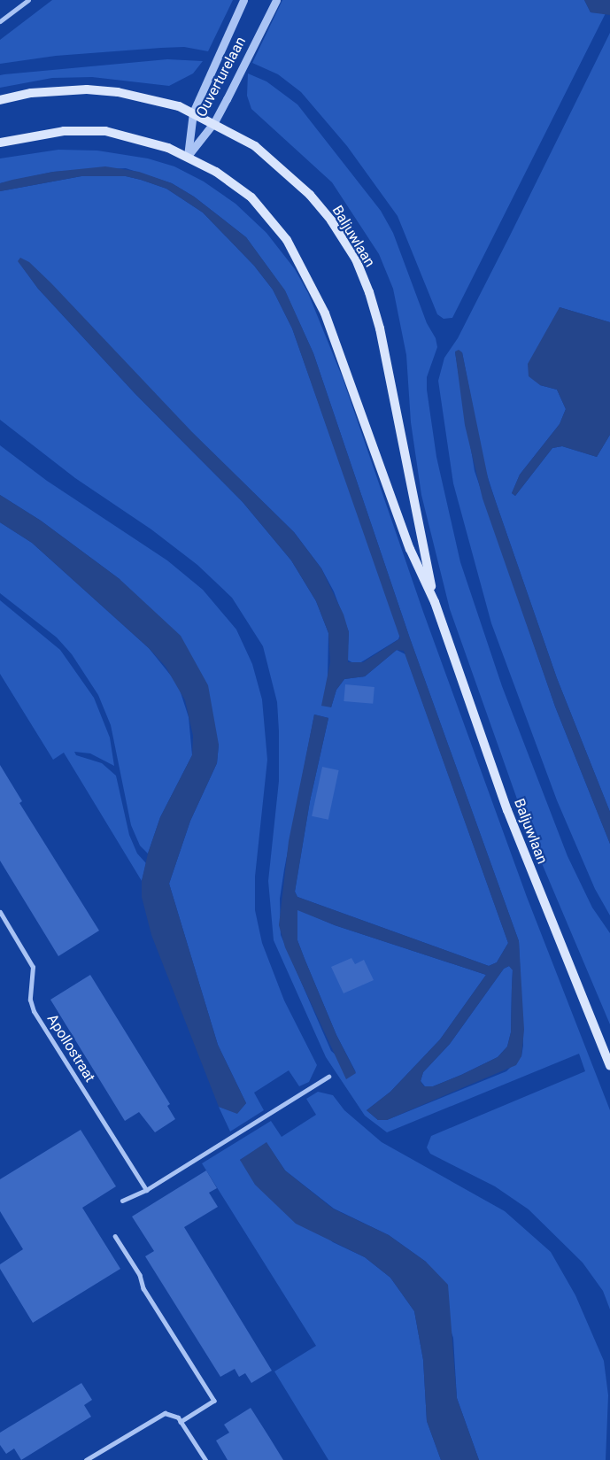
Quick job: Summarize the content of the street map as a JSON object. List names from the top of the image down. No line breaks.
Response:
{"streets":{"main road":["Baljuwlaan"],"street":["Ouverturelaan","Apollostraat"]},"crossings":[["Ouverturelaan","Baljuwlaan"]]}
